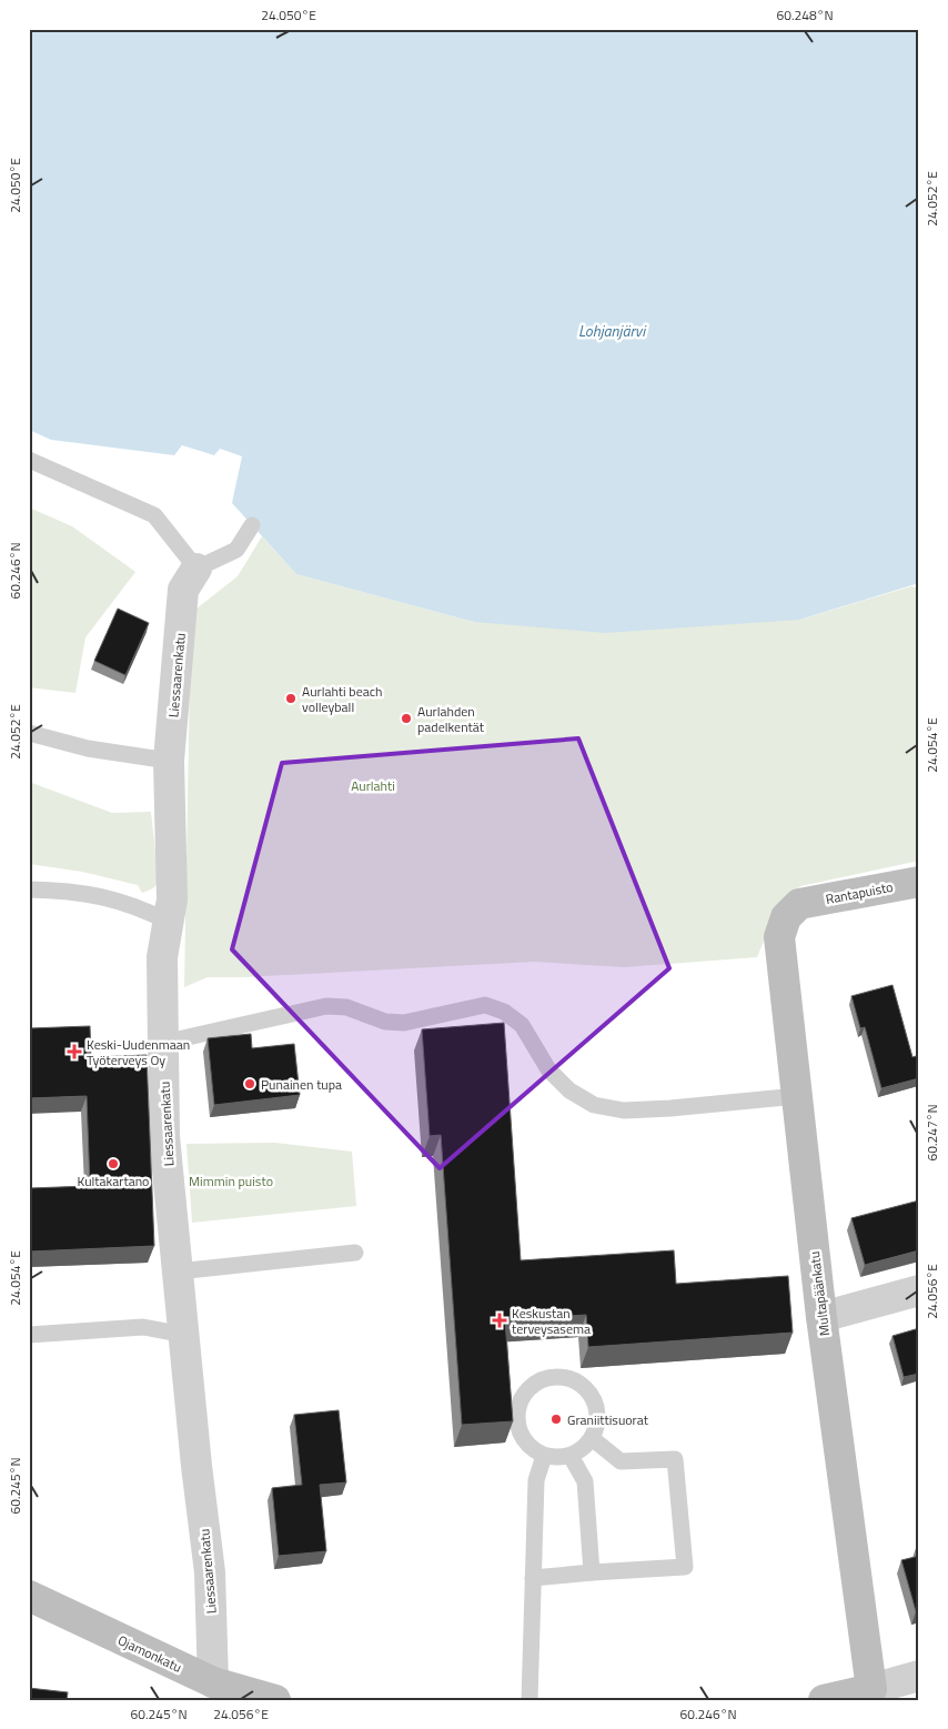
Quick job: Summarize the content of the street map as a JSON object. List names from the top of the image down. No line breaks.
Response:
{"streets":{"street":["Liessaarenkatu","Rantapuisto","Multapäänkatu","Ojamonkatu"]},"crossings":[["Liessaarenkatu","Ojamonkatu"],["Rantapuisto","Multapäänkatu"]],"water":["Lohjanjärvi"],"parks":["Aurlahti","Mimmin puisto"],"places":{"other":["Aurlahti beach volleyball","Aurlahden padelkentät","Punainen tupa","Kultakartano","Graniittisuorat"],"health":["Keski-Uudenmaan Työterveys Oy","Keskustan terveysasema"]},"coordinates":["24.050°E","60.248°N","24.052°E","60.246°N","24.054°E","60.247°N","24.056°E","60.245°N"]}
